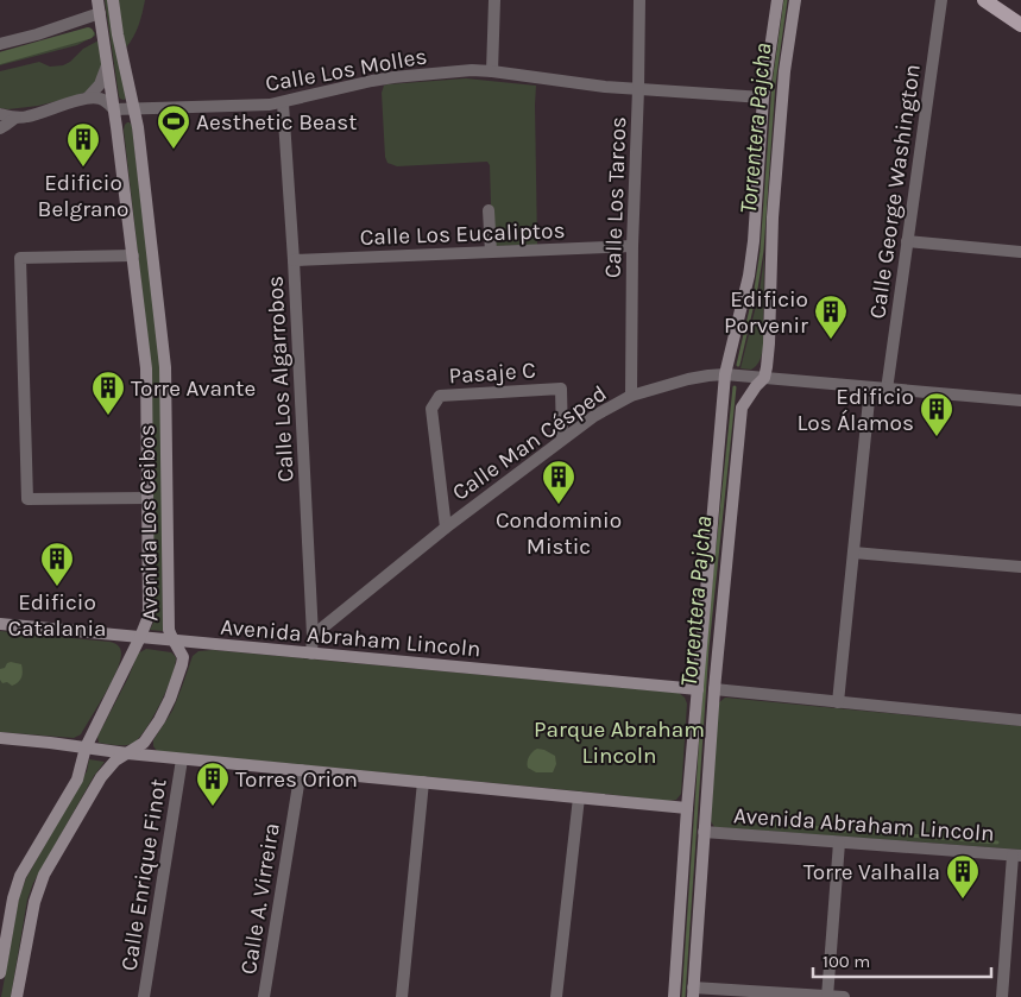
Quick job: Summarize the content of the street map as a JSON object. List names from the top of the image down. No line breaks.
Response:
{"streets":{"street":["Calle Los Molles","Calle George Washington","Calle Los Tarcos","Calle Los Eucaliptos","Pasaje C","Calle Los Algarrobos","Calle Man Césped","Avenida Los Ceibos","Avenida Abraham Lincoln","Calle Enrique Finot","Calle A. Virreira"]},"crossings":[["Calle Los Molles","Calle Los Tarcos"],["Calle Los Molles","Calle Los Algarrobos"],["Calle Los Molles","Avenida Los Ceibos"],["Calle George Washington","Calle Man Césped"],["Calle Los Tarcos","Calle Los Eucaliptos"],["Calle Los Tarcos","Calle Man Césped"],["Calle Los Eucaliptos","Calle Los Algarrobos"],["Pasaje C","Calle Man Césped"],["Calle Los Algarrobos","Calle Man Césped"],["Calle Los Algarrobos","Avenida Abraham Lincoln"],["Avenida Los Ceibos","Avenida Abraham Lincoln"]],"water":["Torrentera Pajcha"],"parks":["Parque Abraham Lincoln"],"places":{"sports":["Aesthetic Beast"],"building":["Edificio Belgrano","Edificio Porvenir","Torre Avante","Edificio Los Álamos","Condominio Mistic","Edificio Catalania","Torres Orion","Torre Valhalla"]},"scale_bar":"100 m"}
